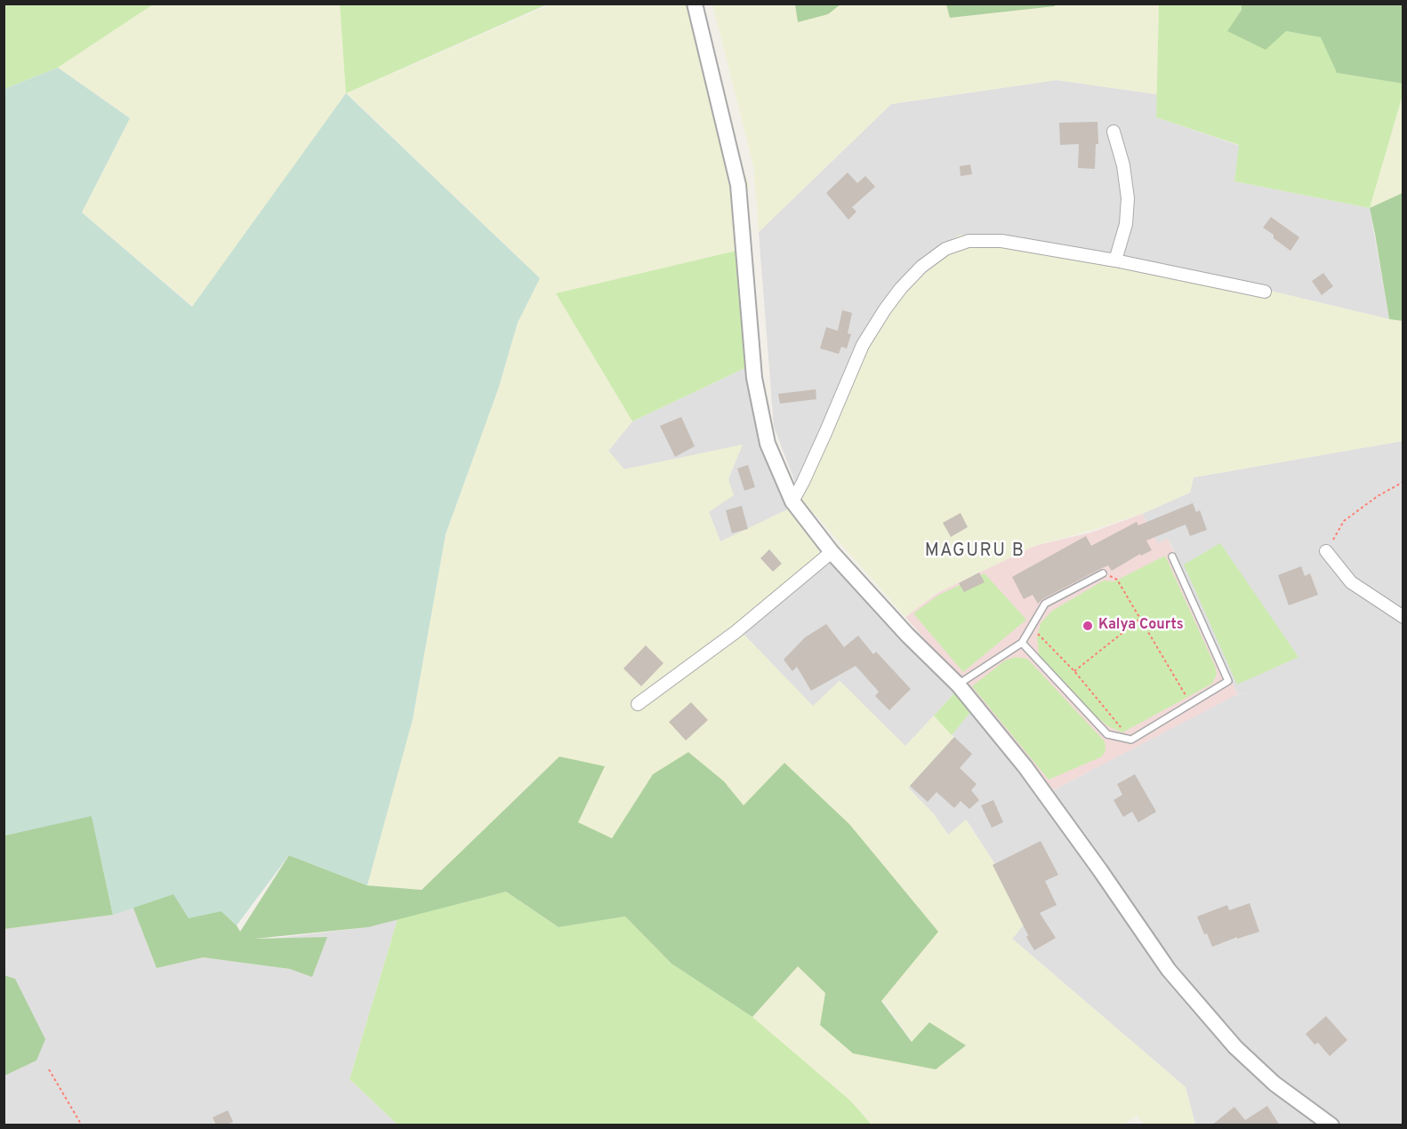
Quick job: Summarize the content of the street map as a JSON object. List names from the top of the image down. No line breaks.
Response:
{"districts":["MAGURU B"],"places":["Kalya Courts"]}
